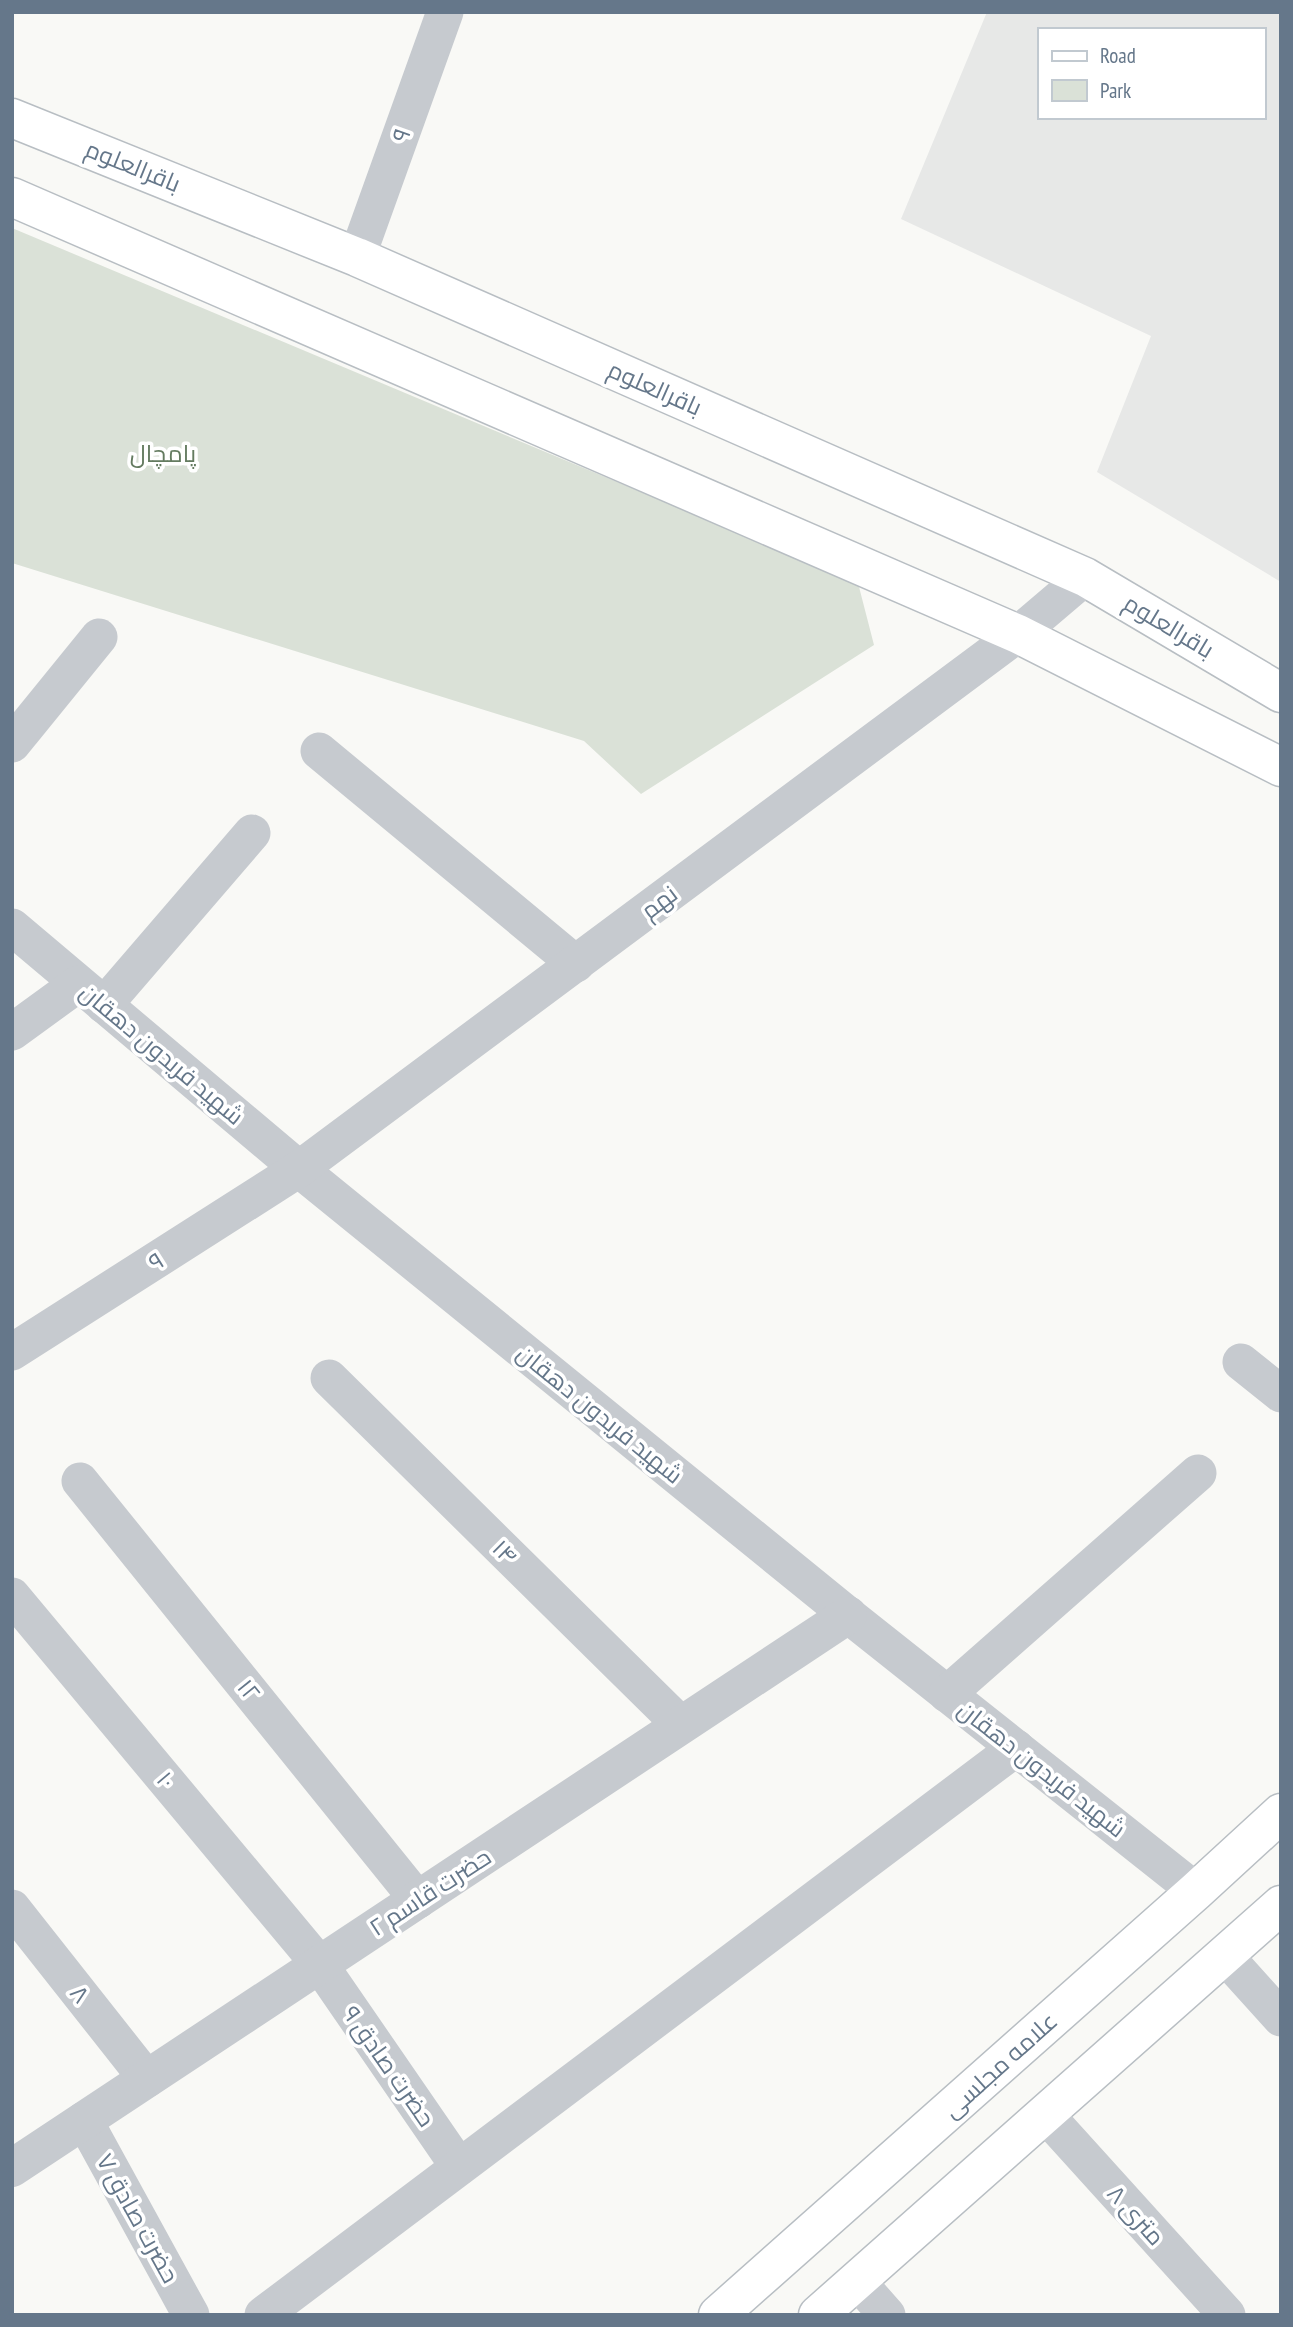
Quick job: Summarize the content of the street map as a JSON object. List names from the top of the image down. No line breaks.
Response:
{"streets":{"main road":["باقرالعلوم","علامه مجلسی"],"street":["۹","نهم","شهید فریدون دهقان","۱۴","۱۲","۱۰","۲ حضرت قاسم","۸","۹ حضرت صادق","۸ متری","۷ حضرت صادق"]},"crossings":[["۹","باقرالعلوم"],["۹","نهم"],["۹","شهید فریدون دهقان"],["باقرالعلوم","نهم"],["نهم","شهید فریدون دهقان"],["شهید فریدون دهقان","۲ حضرت قاسم"],["شهید فریدون دهقان","علامه مجلسی"],["۱۴","۲ حضرت قاسم"],["۱۲","۲ حضرت قاسم"],["۱۰","۲ حضرت قاسم"],["۱۰","۹ حضرت صادق"],["۲ حضرت قاسم","۸"],["۲ حضرت قاسم","۹ حضرت صادق"],["۲ حضرت قاسم","۷ حضرت صادق"]],"parks":["پامچال"],"legend":["Road","Park"]}
